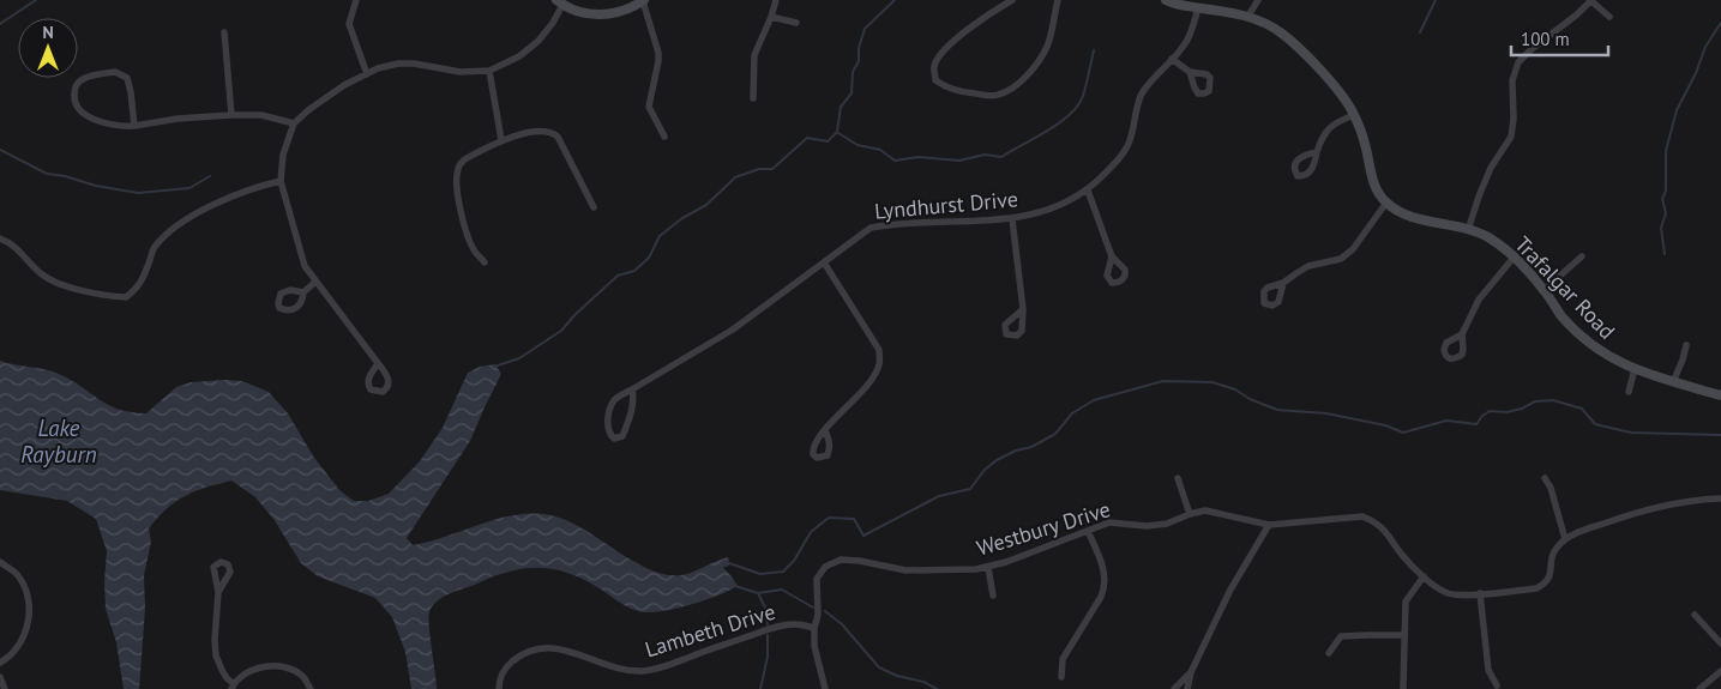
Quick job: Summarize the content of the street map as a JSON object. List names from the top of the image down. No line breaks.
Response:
{"streets":{"street":["Lyndhurst Drive","Trafalgar Road","Westbury Drive","Lambeth Drive"]},"crossings":[["Westbury Drive","Lambeth Drive"]],"water":["Lake Rayburn"],"scale_bar":"100 m","north":"top"}
